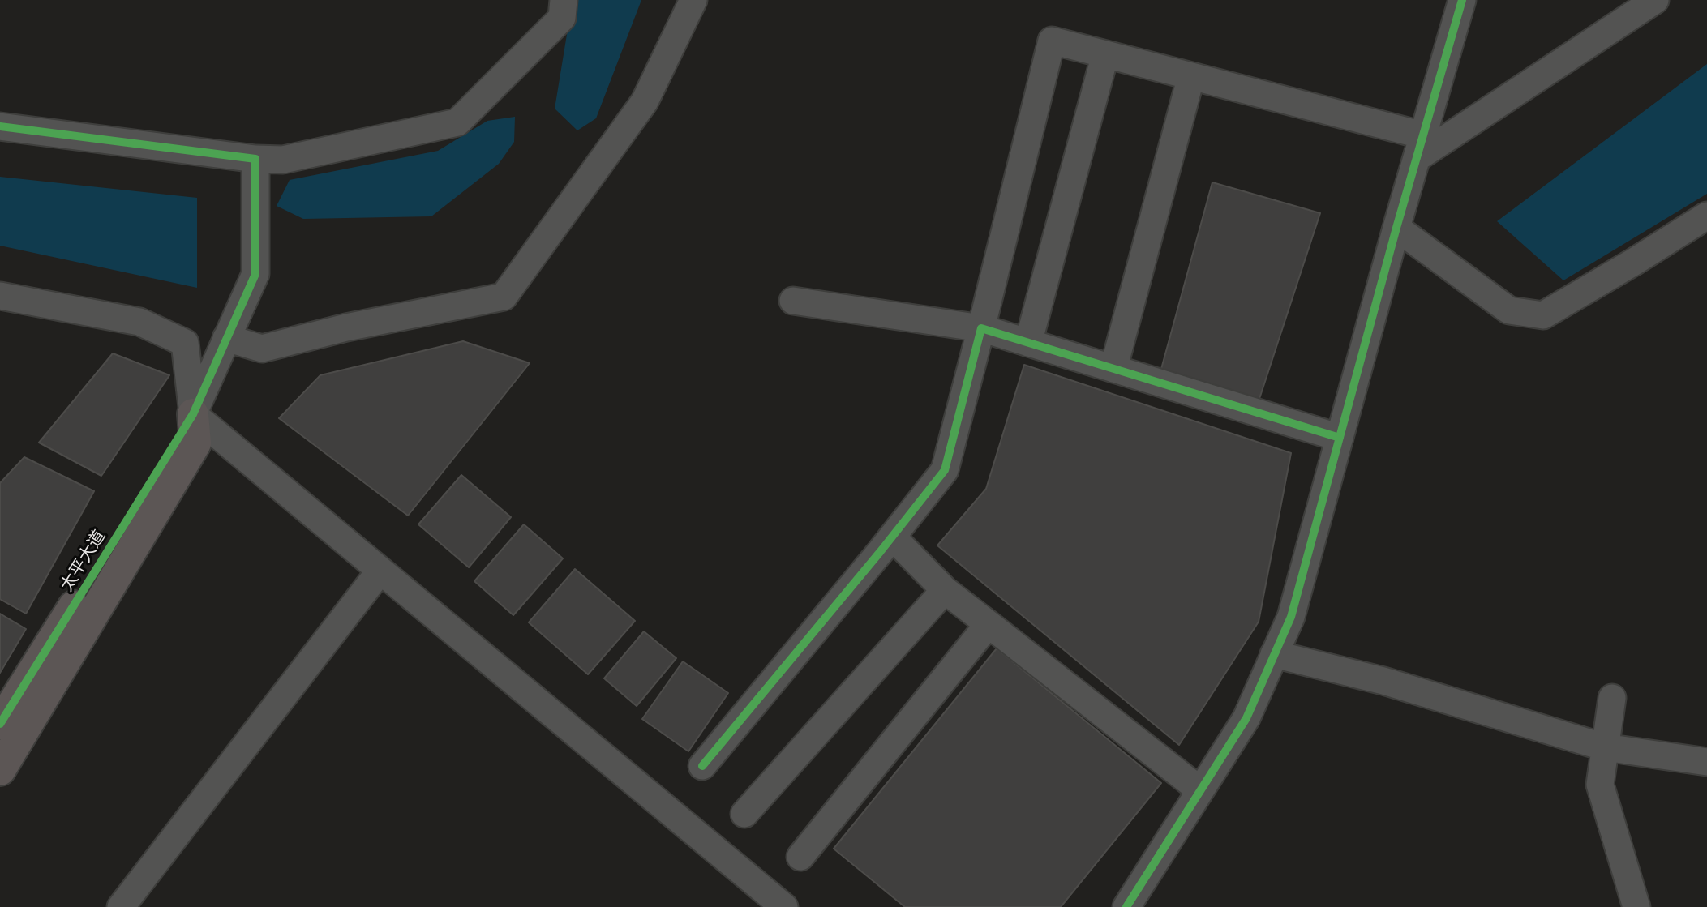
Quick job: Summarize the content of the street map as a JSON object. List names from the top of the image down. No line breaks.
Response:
{"streets":{"street":["太平大道"]}}
